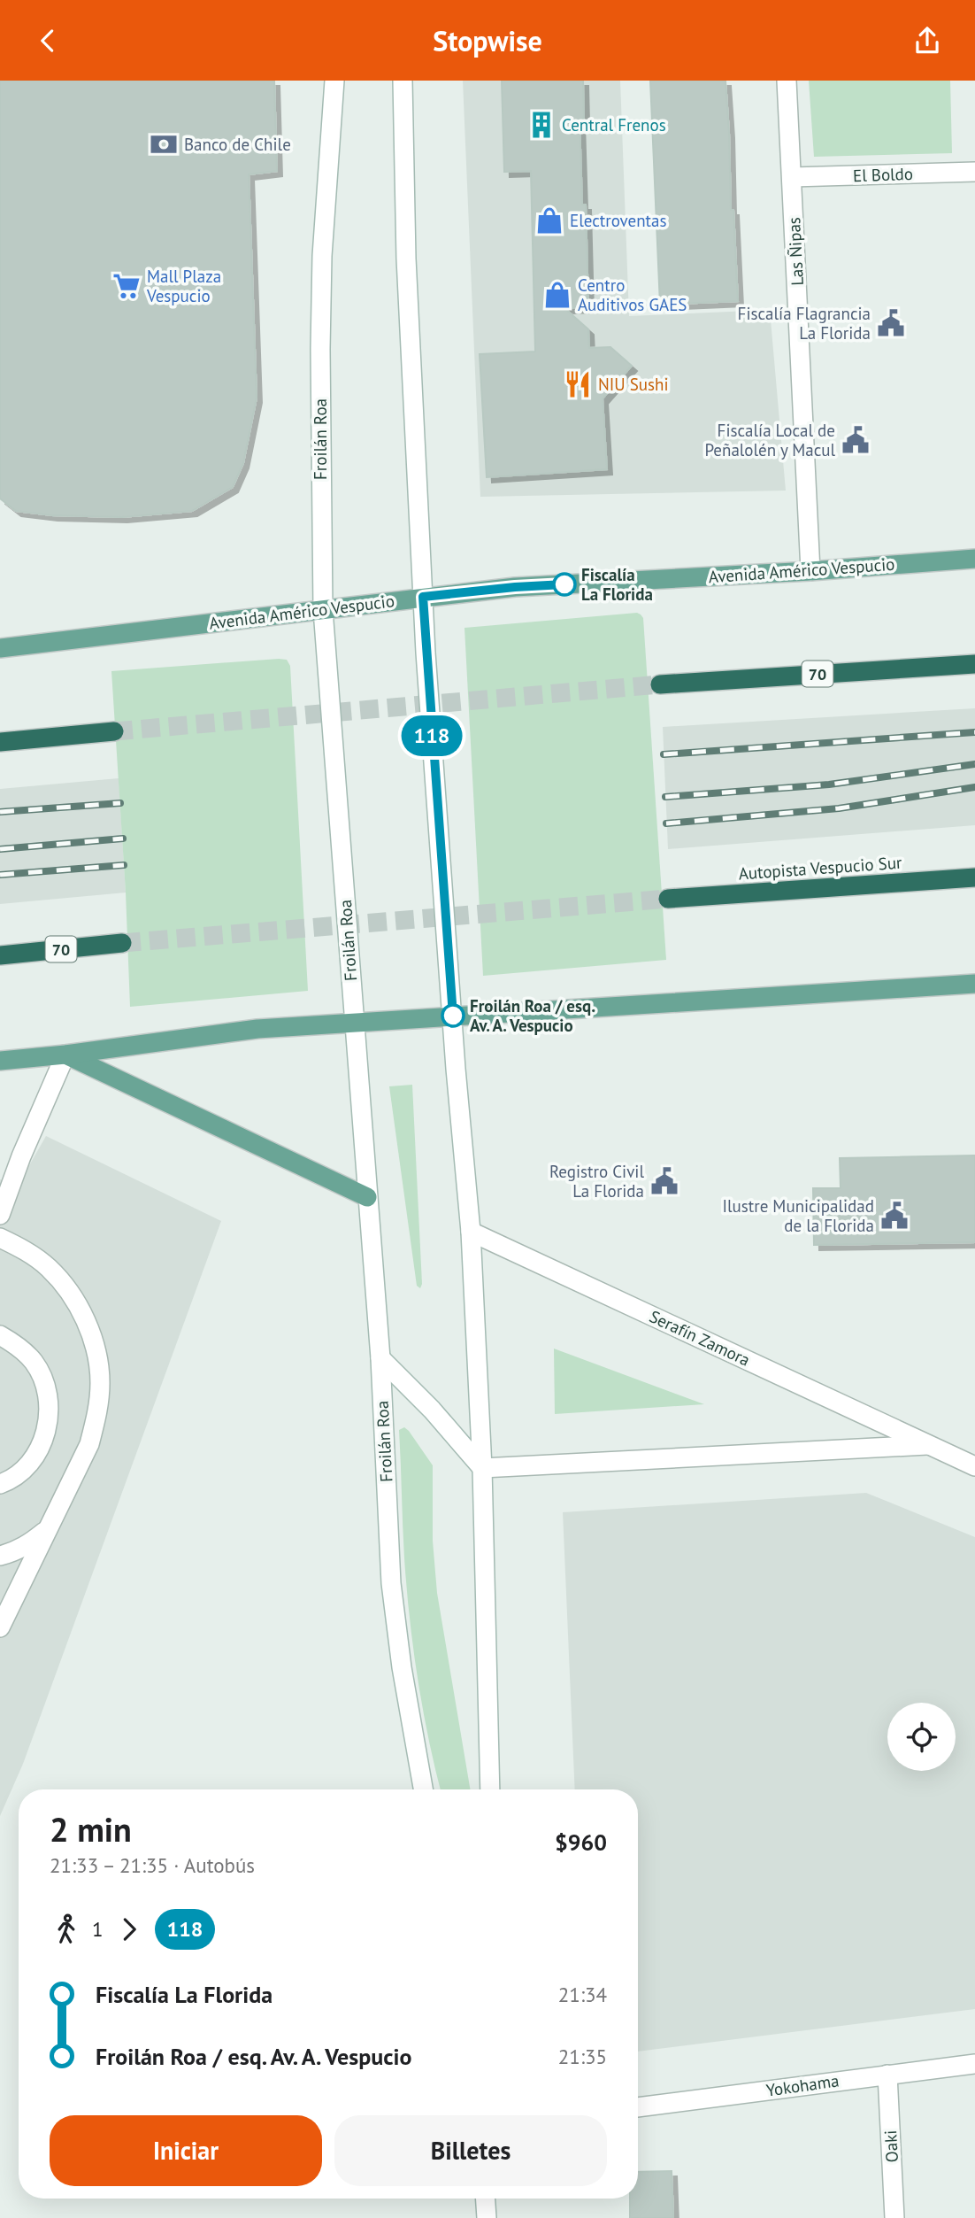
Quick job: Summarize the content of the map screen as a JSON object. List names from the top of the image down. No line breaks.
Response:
{"streets":{"highway":["70","Autopista Vespucio Sur"],"main road":["El Boldo","Las Ñipas","Froilán Roa","Avenida Américo Vespucio","Serafín Zamora","Yokohama","Oaki"]},"crossings":[["El Boldo","Las Ñipas"],["Las Ñipas","Avenida Américo Vespucio"],["Froilán Roa","Avenida Américo Vespucio"],["Yokohama","Oaki"]],"places":{"building":["Central Frenos"],"bank":["Banco de Chile"],"shop":["Electroventas","Centro Auditivos GAES"],"supermarket":["Mall Plaza Vespucio"],"public building":["Fiscalía Flagrancia La Florida","Fiscalía Local de Peñalolén y Macul","Registro Civil La Florida","Ilustre Municipalidad de la Florida"],"restaurant":["NIU Sushi"],"other":["Fiscalía La Florida","Froilán Roa / esq. Av. A. Vespucio"]},"lines":["bus line 118"],"page":{"header":"Stopwise","on_map":"118","heading":["2 min","21:33 – 21:35 · Autobús","$960"],"legs":["1","118"],"list":[{"name":"Fiscalía La Florida","value":"21:34"},{"name":"Froilán Roa / esq. Av. A. Vespucio","value":"21:35"}],"buttons":["Iniciar","Billetes"]}}
